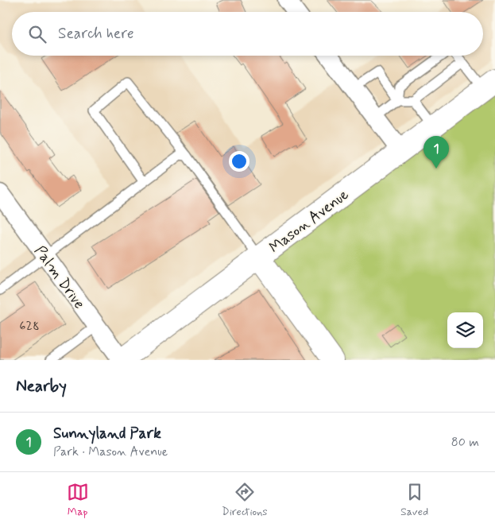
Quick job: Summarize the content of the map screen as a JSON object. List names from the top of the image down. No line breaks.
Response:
{"streets":{"main road":["Mason Avenue"],"street":["Palm Drive"]},"crossings":[["Mason Avenue","Palm Drive"]],"house_numbers":["628"],"page":{"search":"Search here","pins":"1","heading":"Nearby","list":[{"mark":"1","name":"Sunnyland Park","note":"Park · Mason Avenue","value":"80 m"}],"nav":["Map","Directions","Saved"]}}
